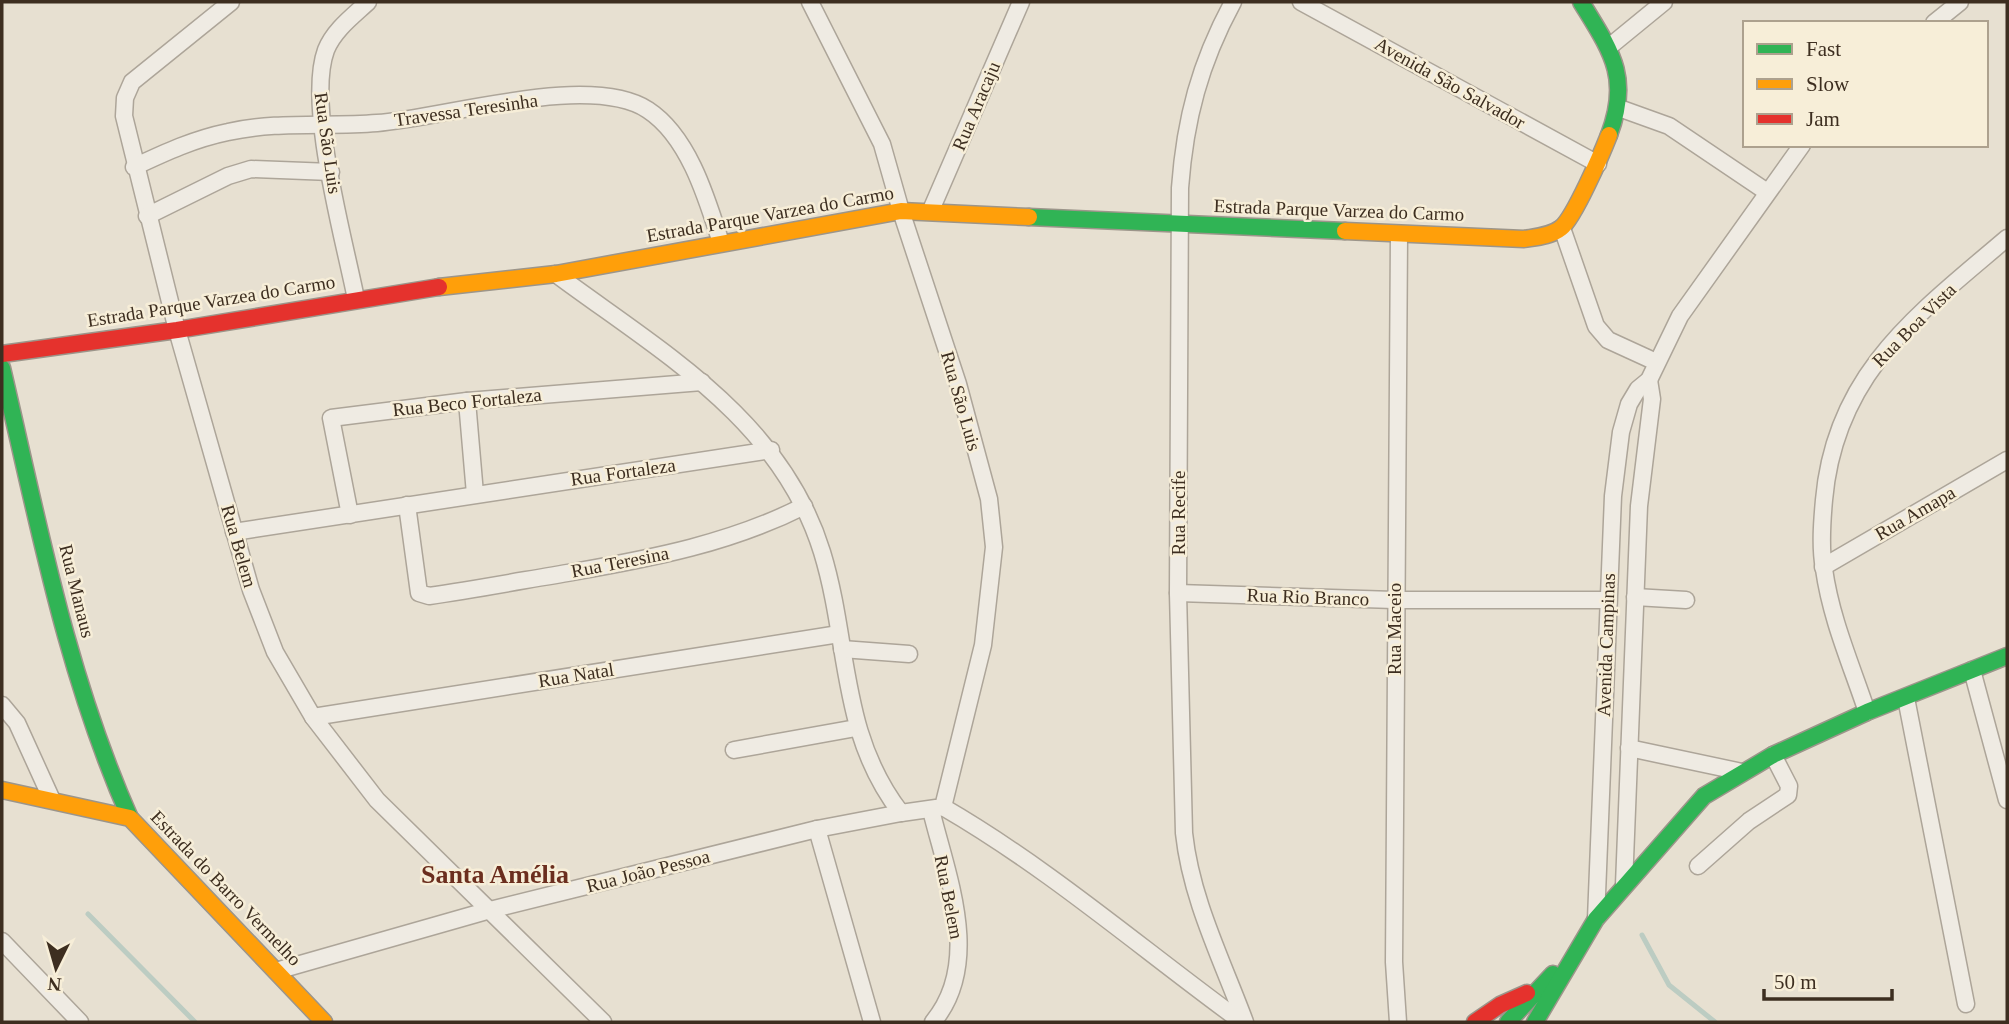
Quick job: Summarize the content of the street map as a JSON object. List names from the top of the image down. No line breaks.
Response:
{"streets":{"street":["Avenida São Salvador","Rua Aracaju","Travessa Teresinha","Rua São Luis","Estrada Parque Varzea do Carmo","Rua Boa Vista","Rua Beco Fortaleza","Rua Fortaleza","Rua Recife","Rua Amapa","Rua Belem","Rua Teresina","Rua Manaus","Rua Rio Branco","Rua Maceio","Avenida Campinas","Rua Natal","Rua João Pessoa","Estrada do Barro Vermelho"]},"crossings":[["Rua Aracaju","Estrada Parque Varzea do Carmo"],["Travessa Teresinha","Rua São Luis"],["Travessa Teresinha","Estrada Parque Varzea do Carmo"],["Travessa Teresinha","Rua Belem"],["Rua São Luis","Estrada Parque Varzea do Carmo"],["Rua São Luis","Rua Belem"],["Estrada Parque Varzea do Carmo","Rua Recife"],["Estrada Parque Varzea do Carmo","Rua Belem"],["Estrada Parque Varzea do Carmo","Rua Maceio"],["Rua Boa Vista","Rua Amapa"],["Rua Beco Fortaleza","Rua Fortaleza"],["Rua Fortaleza","Rua Belem"],["Rua Fortaleza","Rua Teresina"],["Rua Recife","Rua Rio Branco"],["Rua Belem","Rua Natal"],["Rua Belem","Rua João Pessoa"],["Rua Manaus","Estrada do Barro Vermelho"],["Rua Rio Branco","Rua Maceio"],["Rua Rio Branco","Avenida Campinas"],["Rua João Pessoa","Estrada do Barro Vermelho"]],"districts":["Santa Amélia"],"legend":["Fast","Slow","Jam"],"scale_bar":"50 m","north":"bottom"}
